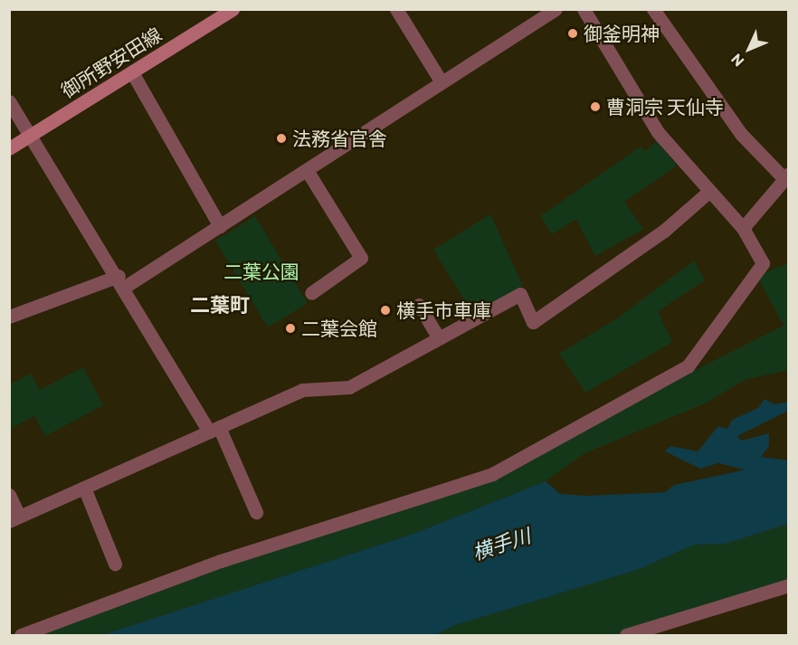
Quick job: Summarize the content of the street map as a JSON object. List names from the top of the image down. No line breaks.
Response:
{"streets":{"main road":["御所野安田線"]},"districts":["二葉町"],"water":["横手川"],"parks":["二葉公園"],"places":["御釜明神","曹洞宗 天仙寺","法務省官舎","横手市車庫","二葉会館"],"north":"bottom left"}
